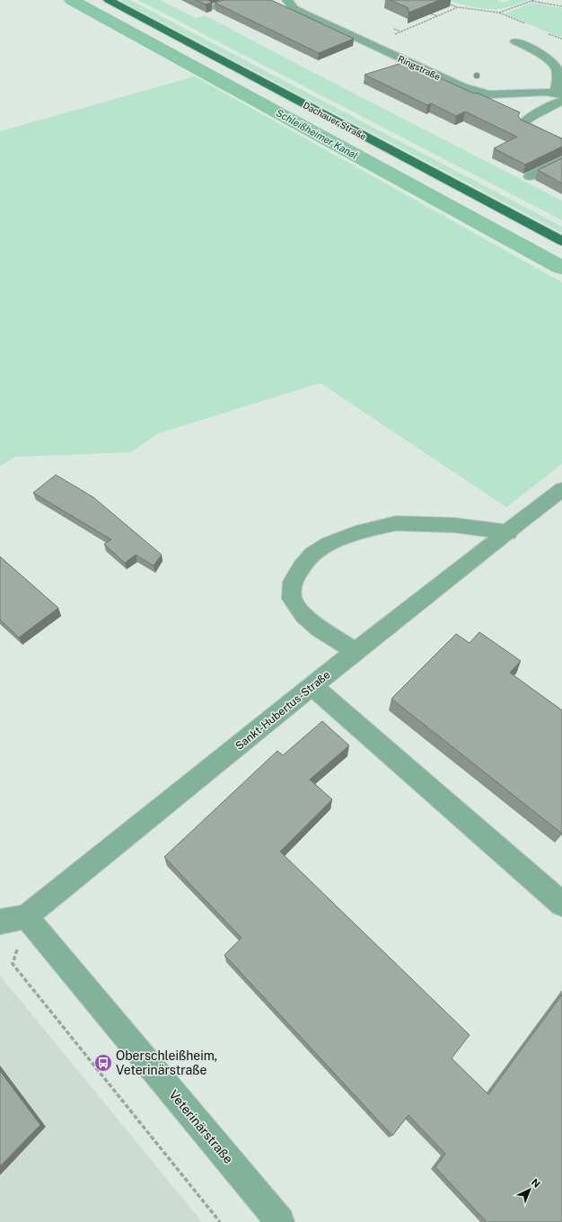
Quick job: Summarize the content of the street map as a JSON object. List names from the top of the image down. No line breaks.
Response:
{"streets":{"main road":["Dachauer Straße"],"street":["Ringstraße","Sankt-Hubertus-Straße","Veterinärstraße"]},"crossings":[["Sankt-Hubertus-Straße","Veterinärstraße"]],"water":["Schleißheimer Kanal"],"places":{"bus stop":["Oberschleißheim, Veterinärstraße"]},"north":"top right"}
